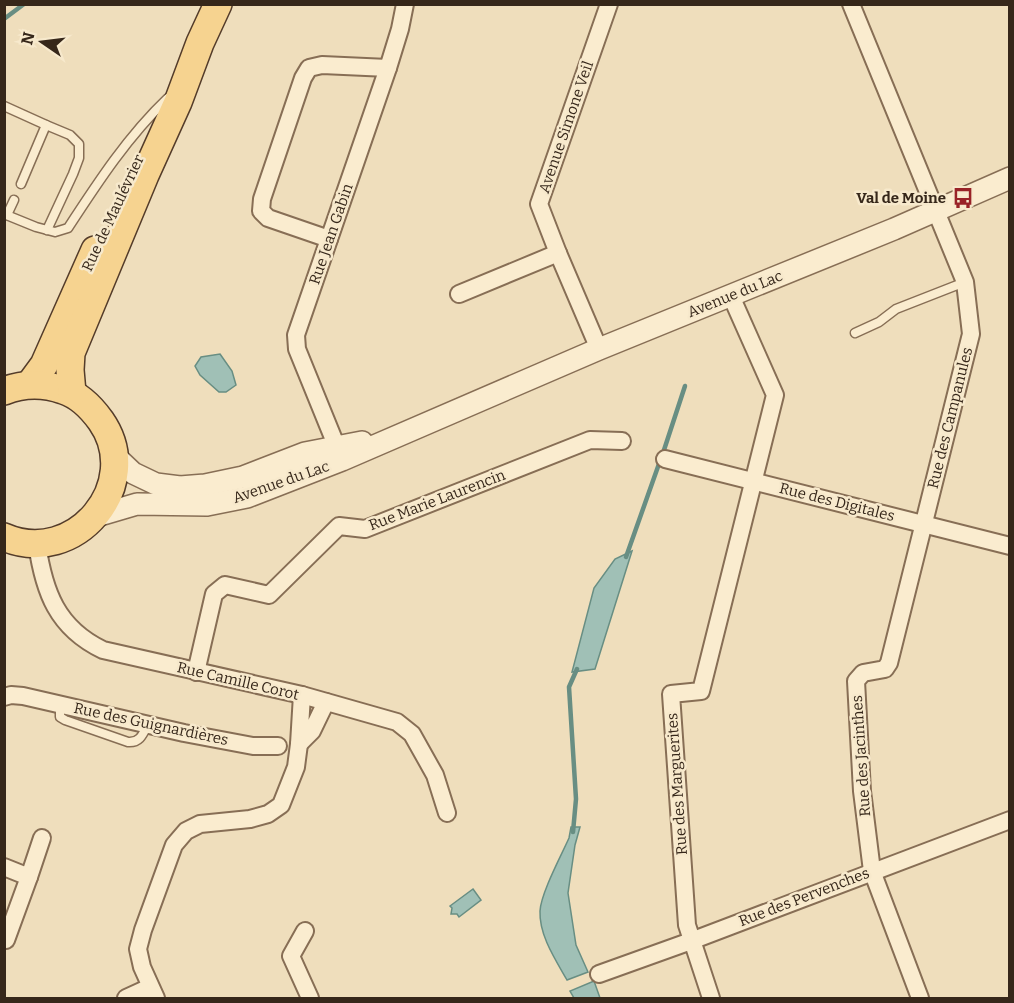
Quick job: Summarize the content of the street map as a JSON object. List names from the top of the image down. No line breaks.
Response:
{"streets":{"main road":["Rue de Maulévrier"],"street":["Avenue Simone Veil","Rue Jean Gabin","Avenue du Lac","Rue des Campanules","Rue Marie Laurencin","Rue des Digitales","Rue Camille Corot","Rue des Guignardières","Rue des Jacinthes","Rue des Marguerites","Rue des Pervenches"]},"crossings":[["Avenue Simone Veil","Avenue du Lac"],["Rue Jean Gabin","Avenue du Lac"],["Avenue du Lac","Rue des Campanules"],["Rue des Campanules","Rue des Digitales"],["Rue des Campanules","Rue des Jacinthes"],["Rue Marie Laurencin","Rue Camille Corot"],["Rue des Digitales","Rue des Jacinthes"],["Rue des Digitales","Rue des Marguerites"],["Rue des Jacinthes","Rue des Pervenches"],["Rue des Marguerites","Rue des Pervenches"]],"places":{"bus stop":["Val de Moine"]},"north":"left"}
